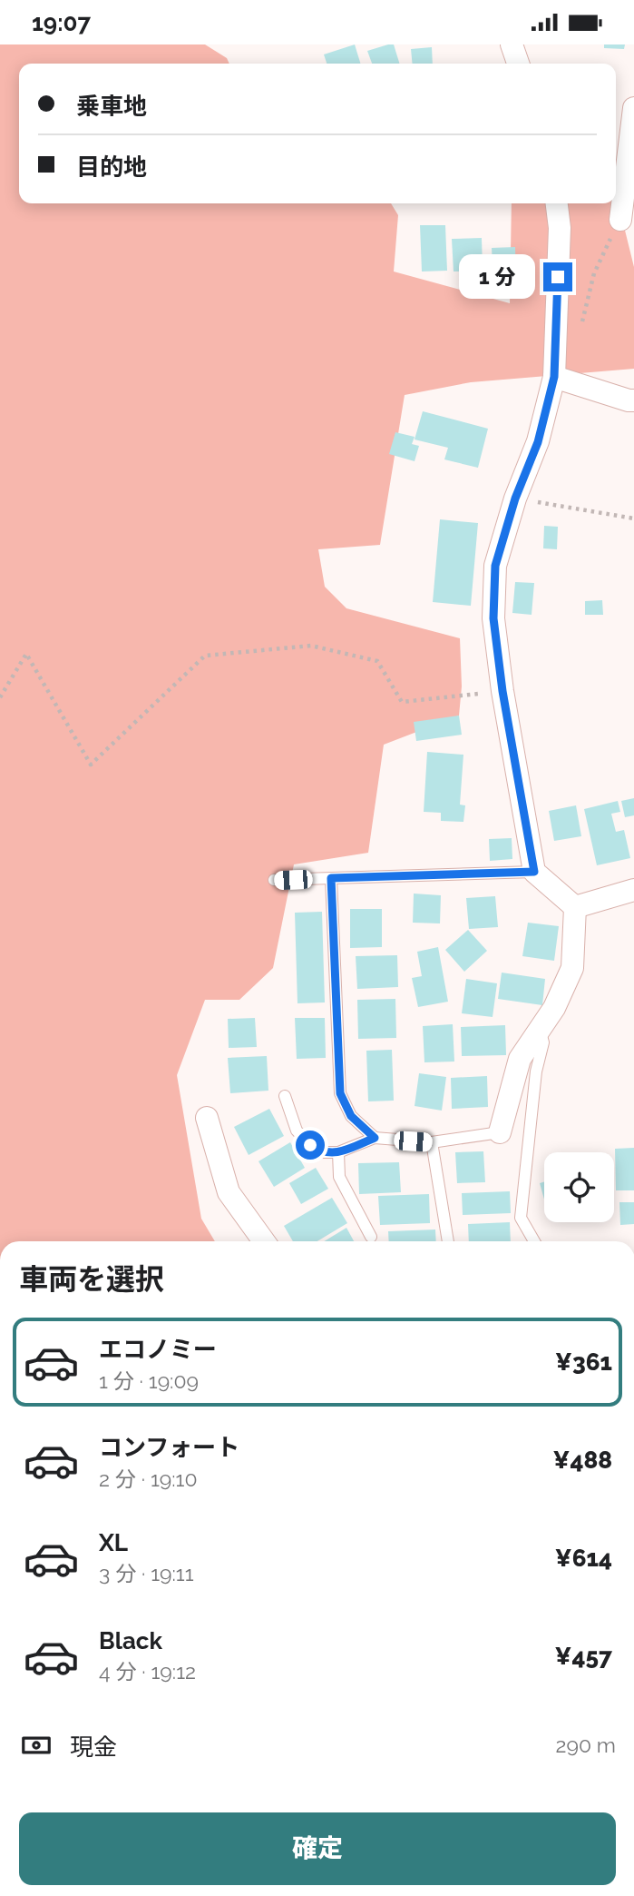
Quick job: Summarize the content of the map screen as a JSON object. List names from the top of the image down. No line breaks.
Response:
{"page":{"status":"19:07","banner":["乗車地","目的地"],"bubble":"1 分","heading":"車両を選択","list":[{"name":"エコノミー","note":"1 分 · 19:09","value":"¥361"},{"name":"コンフォート","note":"2 分 · 19:10","value":"¥488"},{"name":"XL","note":"3 分 · 19:11","value":"¥614"},{"name":"Black","note":"4 分 · 19:12","value":"¥457"}],"pay":["現金","290 m"],"buttons":"確定"}}
